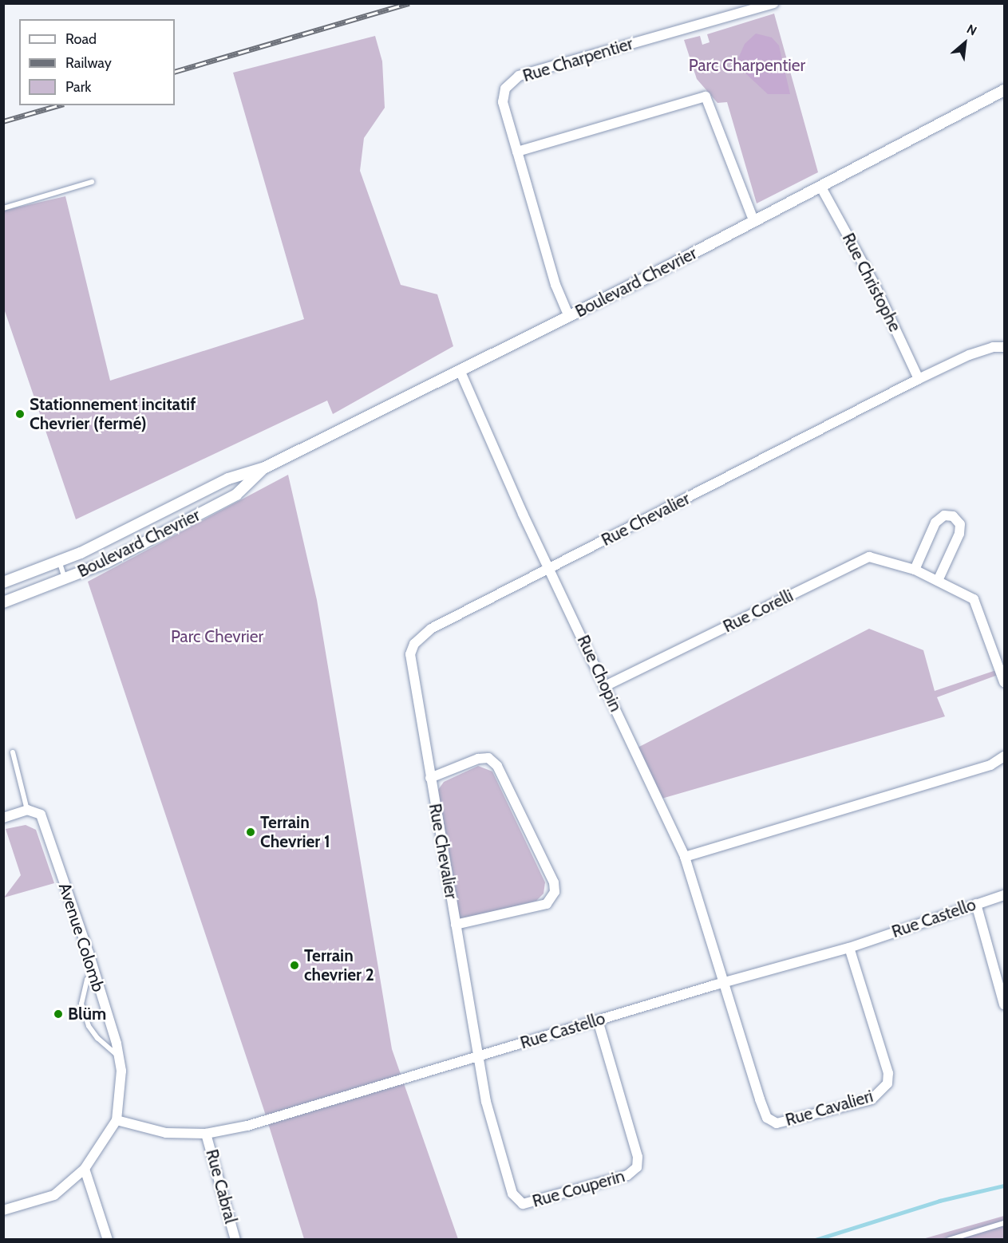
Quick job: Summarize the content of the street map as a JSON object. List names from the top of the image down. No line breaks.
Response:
{"streets":{"street":["Rue Charpentier","Boulevard Chevrier","Rue Christophe","Rue Chevalier","Rue Corelli","Rue Chopin","Rue Castello","Avenue Colomb","Rue Cavalieri","Rue Cabral","Rue Couperin"]},"crossings":[["Rue Charpentier","Boulevard Chevrier"],["Boulevard Chevrier","Rue Christophe"],["Boulevard Chevrier","Rue Chopin"],["Rue Christophe","Rue Chevalier"],["Rue Chevalier","Rue Chopin"],["Rue Chevalier","Rue Castello"],["Rue Chevalier","Rue Couperin"],["Rue Corelli","Rue Chopin"],["Rue Chopin","Rue Castello"],["Rue Chopin","Rue Cavalieri"],["Rue Castello","Avenue Colomb"],["Rue Castello","Rue Cavalieri"],["Rue Castello","Rue Cabral"],["Rue Castello","Rue Couperin"]],"parks":["Parc Charpentier","Parc Chevrier"],"places":["Stationnement incitatif Chevrier (fermé)","Terrain Chevrier 1","Terrain chevrier 2","Blüm"],"legend":["Road","Railway","Park"],"north":"top right"}
